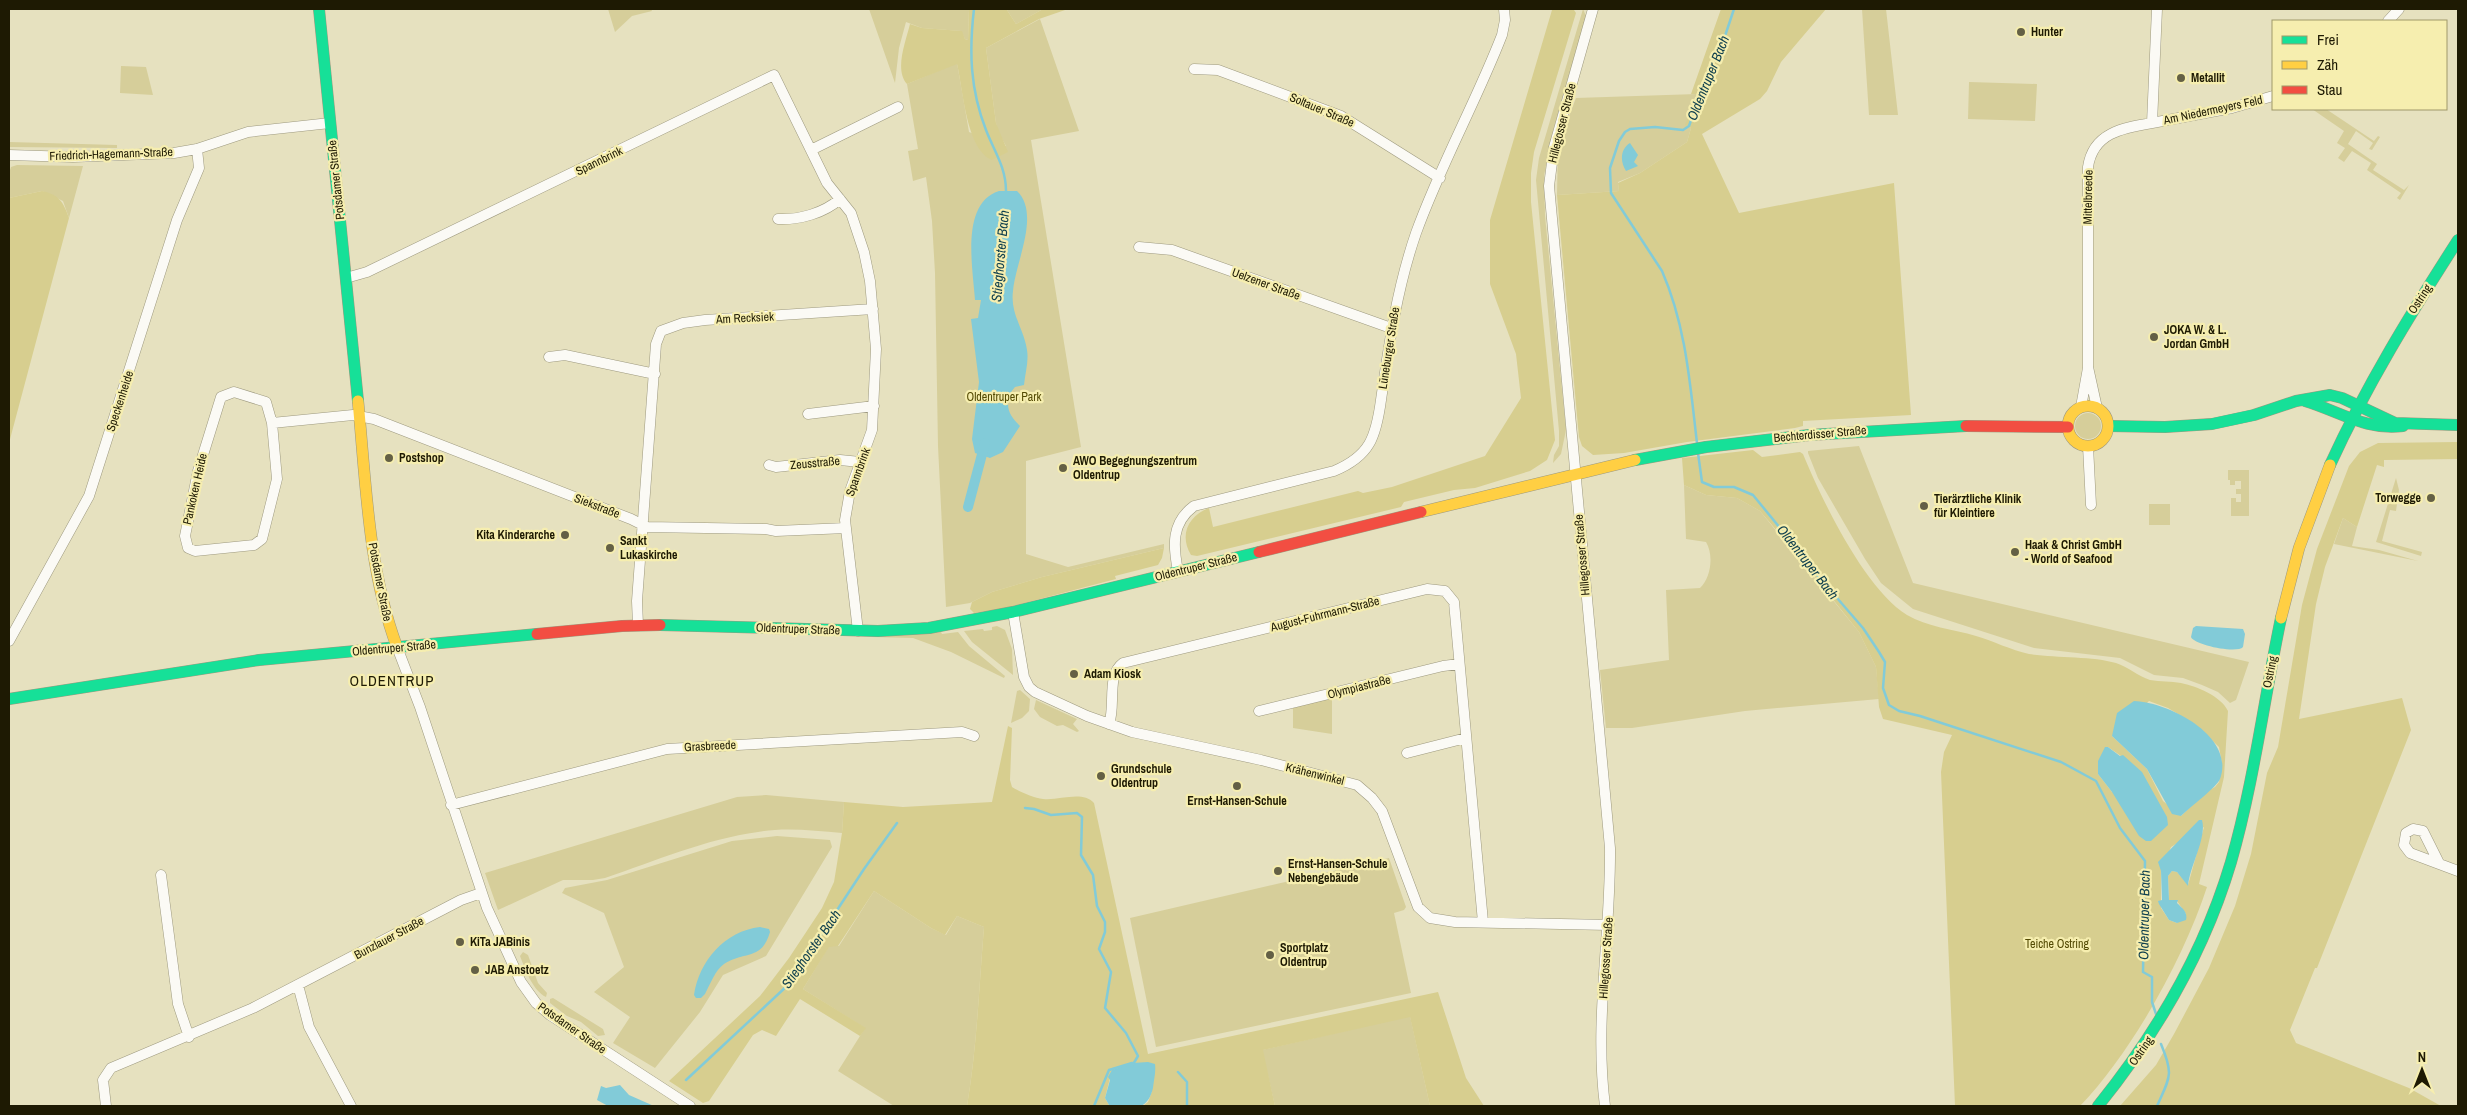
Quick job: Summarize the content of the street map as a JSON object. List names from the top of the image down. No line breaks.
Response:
{"streets":{"street":["Soltauer Straße","Am Niedermeyers Feld","Hillegosser Straße","Friedrich-Hagemann-Straße","Spannbrink","Potsdamer Straße","Mittelbreede","Uelzener Straße","Ostring","Am Recksiek","Lüneburger Straße","Speckenheide","Bechterdisser Straße","Zeusstraße","Pankoken Heide","Siekstraße","Oldentruper Straße","August-Fuhrmann-Straße","Olympiastraße","Grasbreede","Krähenwinkel","Bunzlauer Straße"]},"crossings":[["Soltauer Straße","Lüneburger Straße"],["Am Niedermeyers Feld","Mittelbreede"],["Hillegosser Straße","Bechterdisser Straße"],["Hillegosser Straße","Oldentruper Straße"],["Hillegosser Straße","Krähenwinkel"],["Friedrich-Hagemann-Straße","Potsdamer Straße"],["Friedrich-Hagemann-Straße","Speckenheide"],["Spannbrink","Potsdamer Straße"],["Spannbrink","Am Recksiek"],["Spannbrink","Zeusstraße"],["Spannbrink","Siekstraße"],["Spannbrink","Oldentruper Straße"],["Potsdamer Straße","Siekstraße"],["Potsdamer Straße","Oldentruper Straße"],["Potsdamer Straße","Grasbreede"],["Potsdamer Straße","Bunzlauer Straße"],["Uelzener Straße","Lüneburger Straße"],["Am Recksiek","Siekstraße"],["Am Recksiek","Oldentruper Straße"],["Lüneburger Straße","Oldentruper Straße"],["Bechterdisser Straße","Oldentruper Straße"],["Oldentruper Straße","Krähenwinkel"],["August-Fuhrmann-Straße","Olympiastraße"],["August-Fuhrmann-Straße","Krähenwinkel"]],"districts":["OLDENTRUP"],"water":["Oldentruper Bach","Stieghorster Bach"],"parks":["Oldentruper Park","Teiche Ostring"],"places":["Hunter","Metallit","JOKA W. & L. Jordan GmbH","Postshop","AWO Begegnungszentrum Oldentrup","Torwegge","Tierärztliche Klinik für Kleintiere","Kita Kinderarche","Sankt Lukaskirche","Haak & Christ GmbH - World of Seafood","Adam Kiosk","Grundschule Oldentrup","Ernst-Hansen-Schule","Ernst-Hansen-Schule Nebengebäude","KiTa JABinis","Sportplatz Oldentrup","JAB Anstoetz"],"legend":["Frei","Zäh","Stau"],"north":"top"}
